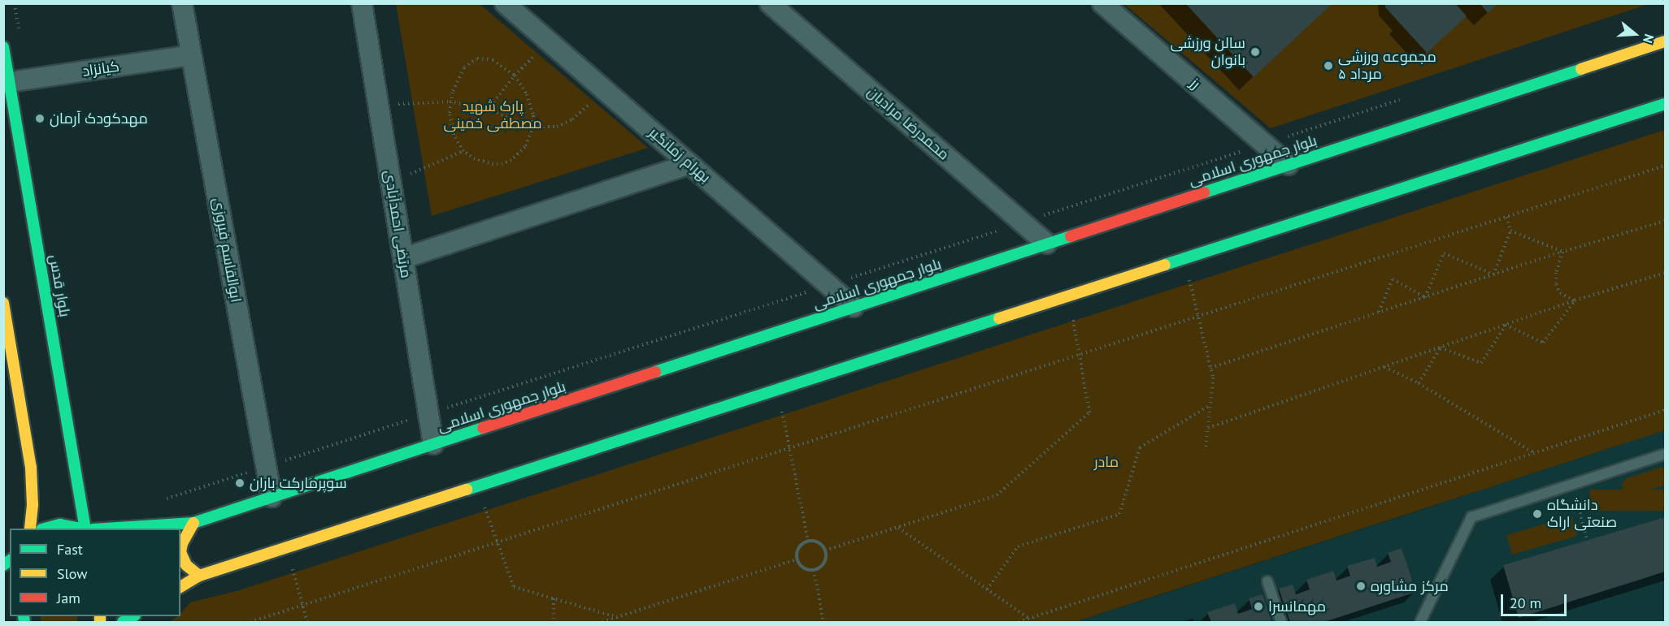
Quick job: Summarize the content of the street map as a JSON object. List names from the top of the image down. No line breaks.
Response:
{"streets":{"main road":["بلوار جمهوری اسلامی","بلوار قدس"],"street":["کیانزاد","رز","محمدرضا مرادیان","بهرام زمانگیر","مرتضی احمدآبادی","ابوالقاسم فیروزی"]},"crossings":[["کیانزاد","ابوالقاسم فیروزی"],["کیانزاد","بلوار قدس"],["رز","بلوار جمهوری اسلامی"],["محمدرضا مرادیان","بلوار جمهوری اسلامی"],["بهرام زمانگیر","بلوار جمهوری اسلامی"],["بلوار جمهوری اسلامی","مرتضی احمدآبادی"],["بلوار جمهوری اسلامی","ابوالقاسم فیروزی"]],"parks":["پارک شهید مصطفی خمینی","مادر"],"places":["سالن ورزشی بانوان","مجموعه ورزشی ۵ مرداد","مهدکودک آرمان","سوپرمارکت باران","دانشگاه صنعتی اراک","مرکز مشاوره","مهمانسرا"],"legend":["Fast","Slow","Jam"],"scale_bar":"20 m","north":"right"}
